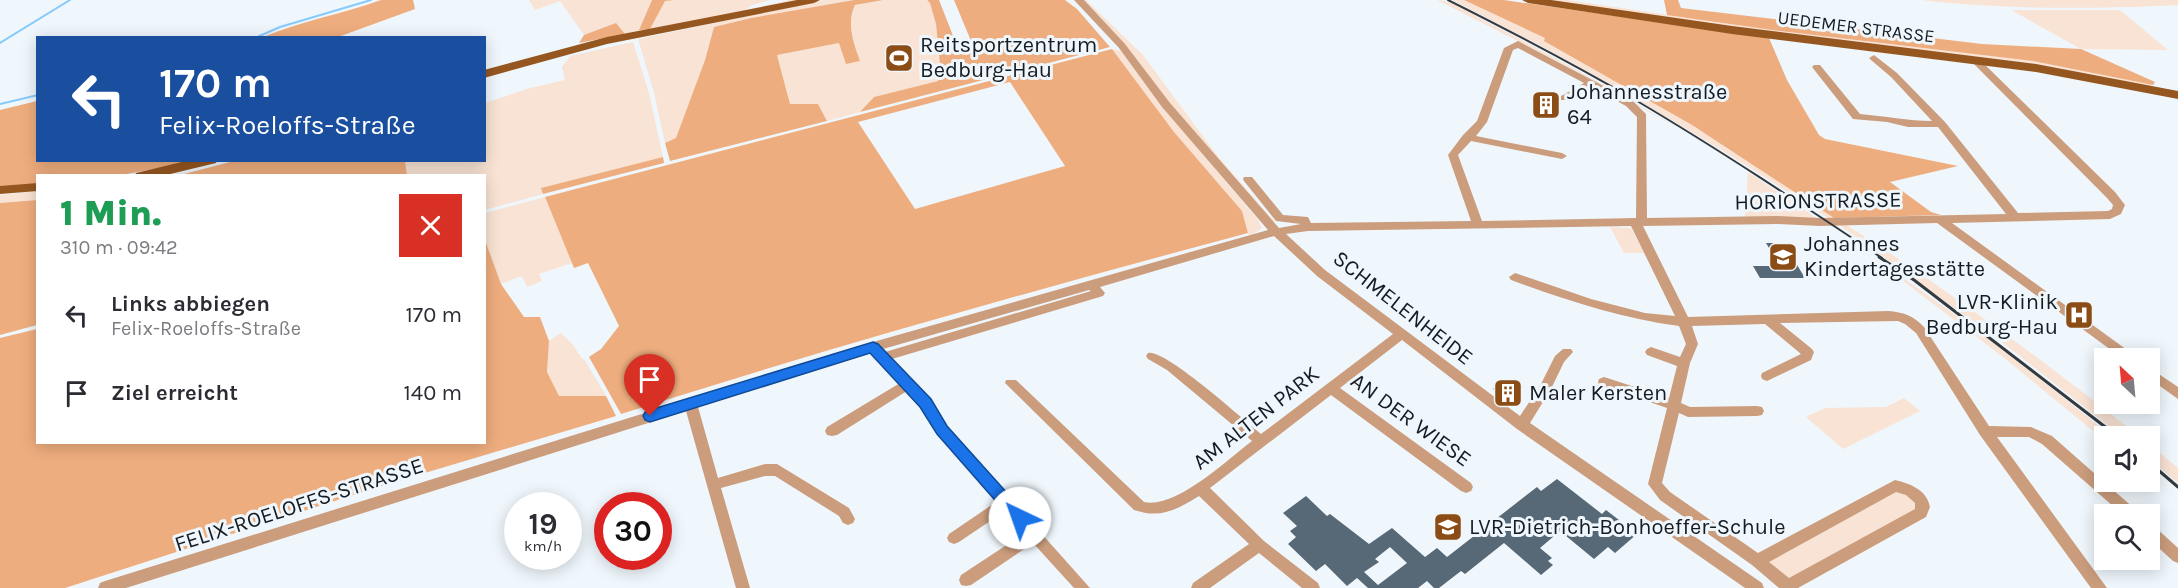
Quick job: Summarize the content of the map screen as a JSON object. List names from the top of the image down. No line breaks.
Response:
{"streets":{"main road":["UEDEMER STRASSE"],"street":["HORIONSTRASSE","SCHMELENHEIDE","AM ALTEN PARK","AN DER WIESE","FELIX-ROELOFFS-STRASSE"]},"crossings":[["UEDEMER STRASSE","HORIONSTRASSE"],["HORIONSTRASSE","SCHMELENHEIDE"],["HORIONSTRASSE","FELIX-ROELOFFS-STRASSE"],["SCHMELENHEIDE","AM ALTEN PARK"],["SCHMELENHEIDE","FELIX-ROELOFFS-STRASSE"],["AM ALTEN PARK","AN DER WIESE"]],"places":{"sports":["Reitsportzentrum Bedburg-Hau"],"building":["Johannesstraße 64","Maler Kersten"],"school or university":["Johannes Kindertagesstätte","LVR-Dietrich-Bonhoeffer-Schule"],"hospital":["LVR-Klinik Bedburg-Hau"]},"north":"top left","page":{"turn":["170 m","Felix-Roeloffs-Straße"],"heading":["1 Min.","310 m · 09:42"],"list":[{"name":"Links abbiegen","note":"Felix-Roeloffs-Straße","value":"170 m"},{"name":"Ziel erreicht","value":"140 m"}],"speed":"19 km/h","limit":"30"}}
